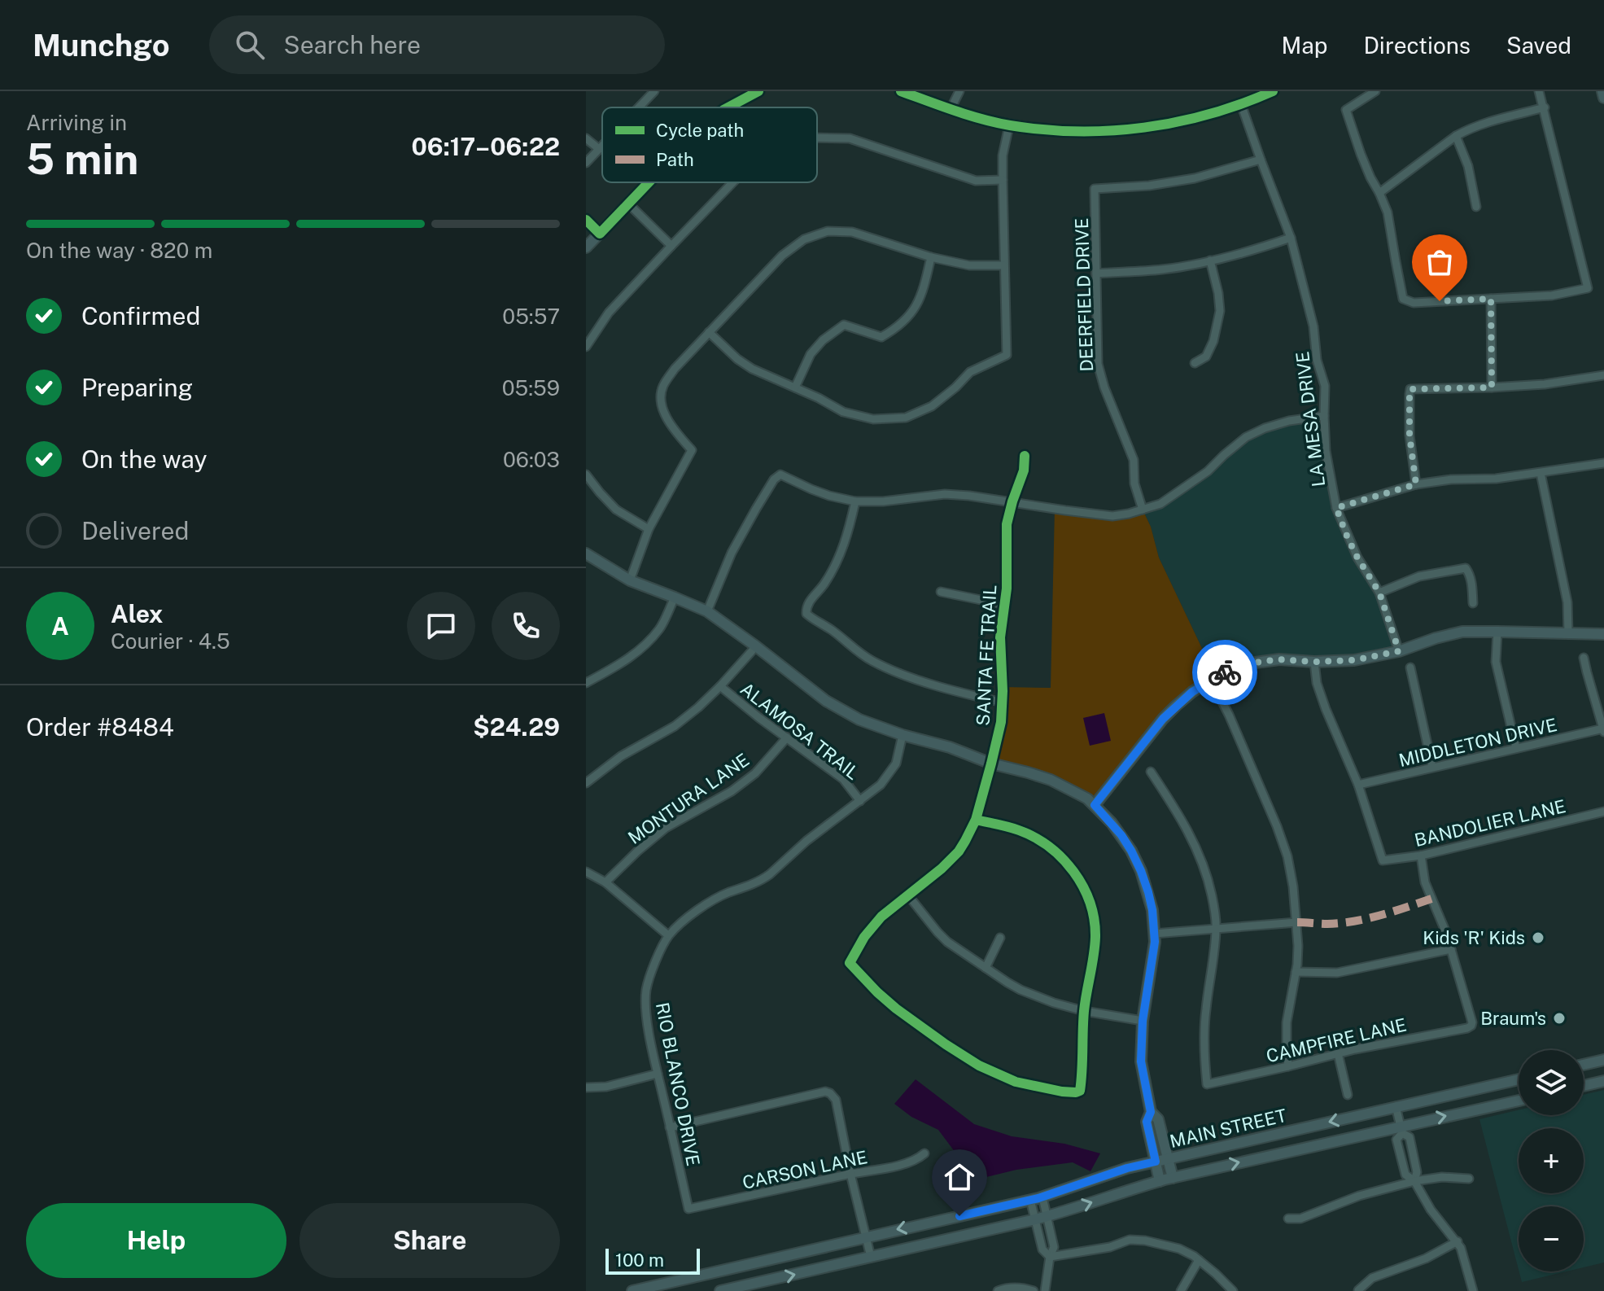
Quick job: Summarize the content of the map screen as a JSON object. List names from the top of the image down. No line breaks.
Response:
{"streets":{"street":["DEERFIELD DRIVE","LA MESA DRIVE","SANTA FE TRAIL","ALAMOSA TRAIL","MIDDLETON DRIVE","MONTURA LANE","BANDOLIER LANE","CAMPFIRE LANE","RIO BLANCO DRIVE","MAIN STREET","CARSON LANE"]},"crossings":[["DEERFIELD DRIVE","LA MESA DRIVE"],["ALAMOSA TRAIL","MONTURA LANE"],["ALAMOSA TRAIL","RIO BLANCO DRIVE"],["MIDDLETON DRIVE","BANDOLIER LANE"],["RIO BLANCO DRIVE","CARSON LANE"]],"places":["Kids 'R' Kids","Braum's"],"legend":["Cycle path","Path"],"scale_bar":"100 m","page":{"header":"Munchgo","search":"Search here","nav":["Map","Directions","Saved"],"heading":["5 min","Arriving in","06:17–06:22"],"panel":["Alex","Courier · 4.5","Order #8484","$24.29"],"bar":"On the way · 820 m","list":[["Confirmed","05:57"],["Preparing","05:59"],["On the way","06:03"],"Delivered"],"round":"A","map_buttons":["+","−"],"buttons":["Help","Share"],"scale":"100 m"}}
